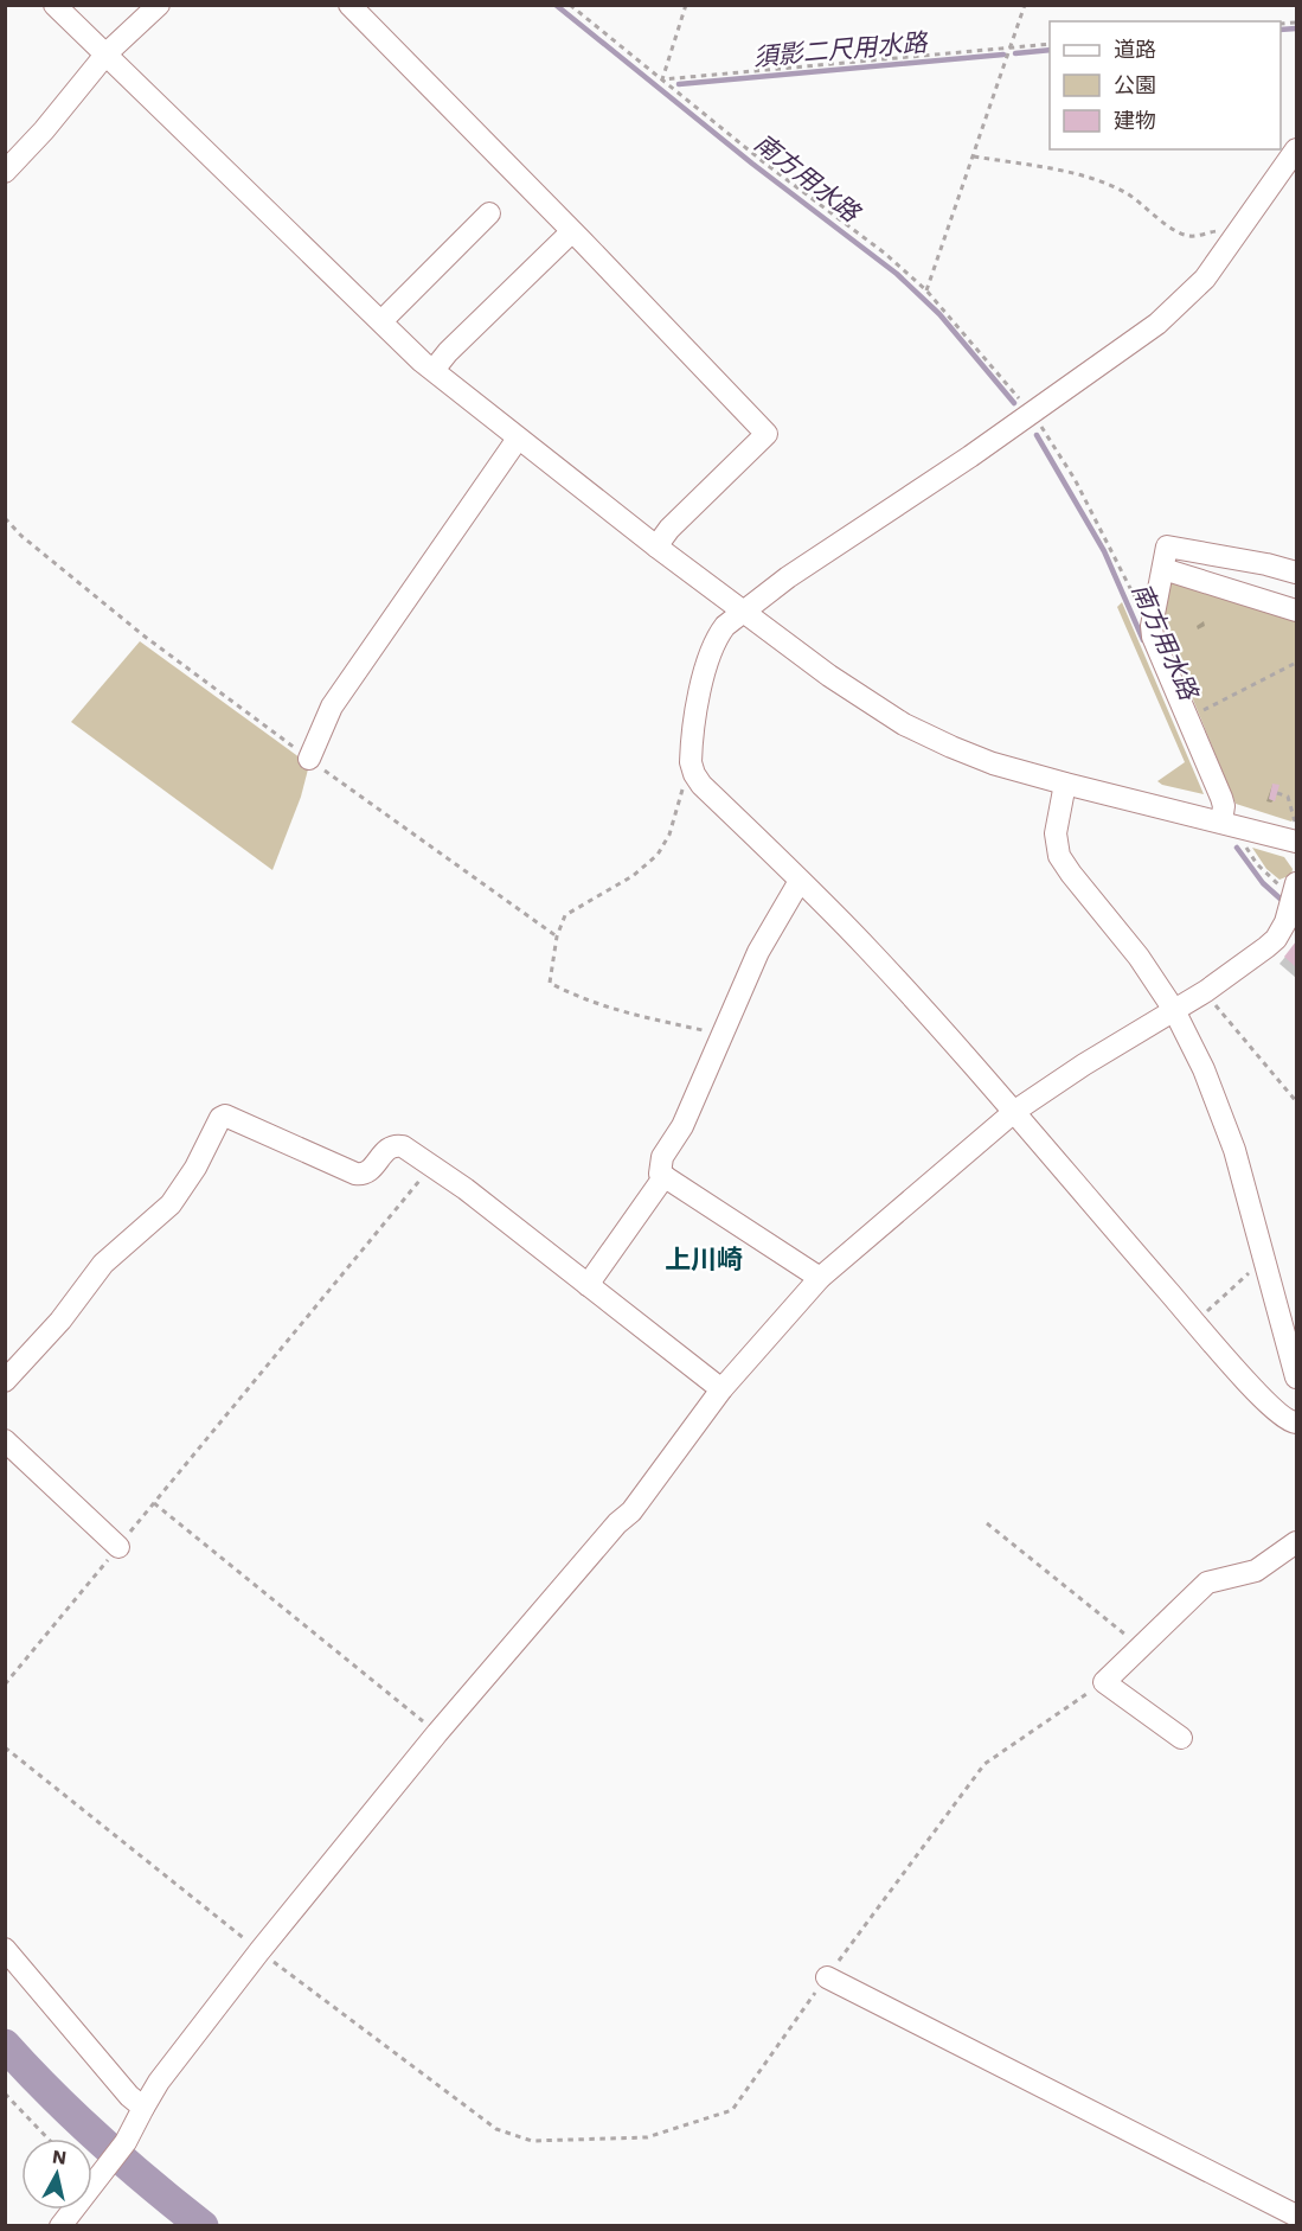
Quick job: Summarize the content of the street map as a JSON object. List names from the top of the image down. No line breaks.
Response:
{"districts":["上川崎"],"water":["須影二尺用水路","南方用水路"],"legend":["道路","公園","建物"],"north":"top"}
